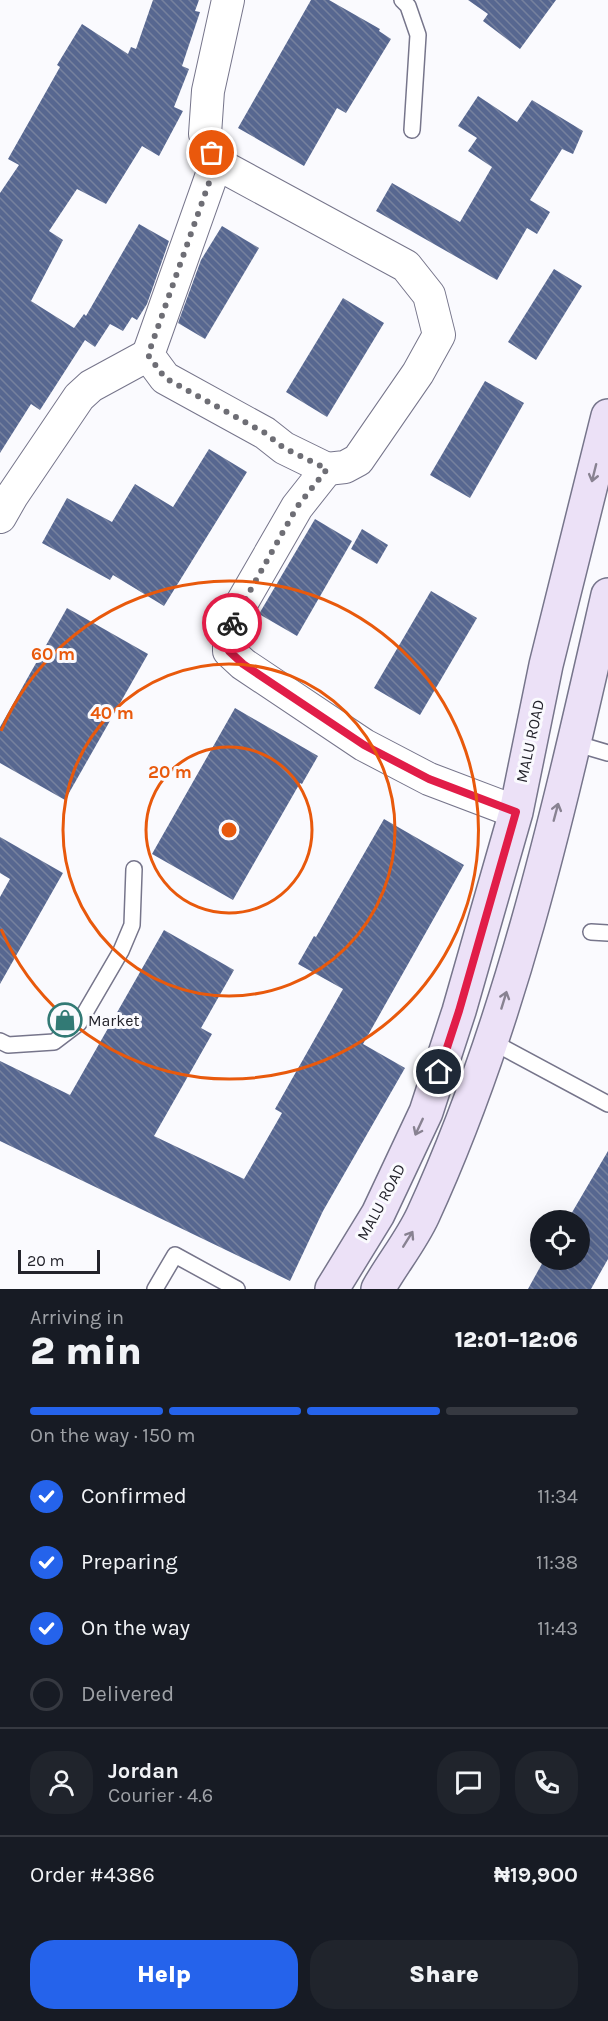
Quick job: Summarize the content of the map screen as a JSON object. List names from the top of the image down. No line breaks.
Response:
{"streets":{"main road":["MALU ROAD"]},"places":{"shop":["Market"]},"scale_bar":"20 m","page":{"scale":"20 m","heading":["2 min","Arriving in","12:01–12:06"],"panel":["Jordan","Courier · 4.6","Order #4386","₦19,900"],"bar":"On the way · 150 m","list":[["Confirmed","11:34"],["Preparing","11:38"],["On the way","11:43"],"Delivered"],"buttons":["Help","Share"]},"rings":["60 m","40 m","20 m"]}
